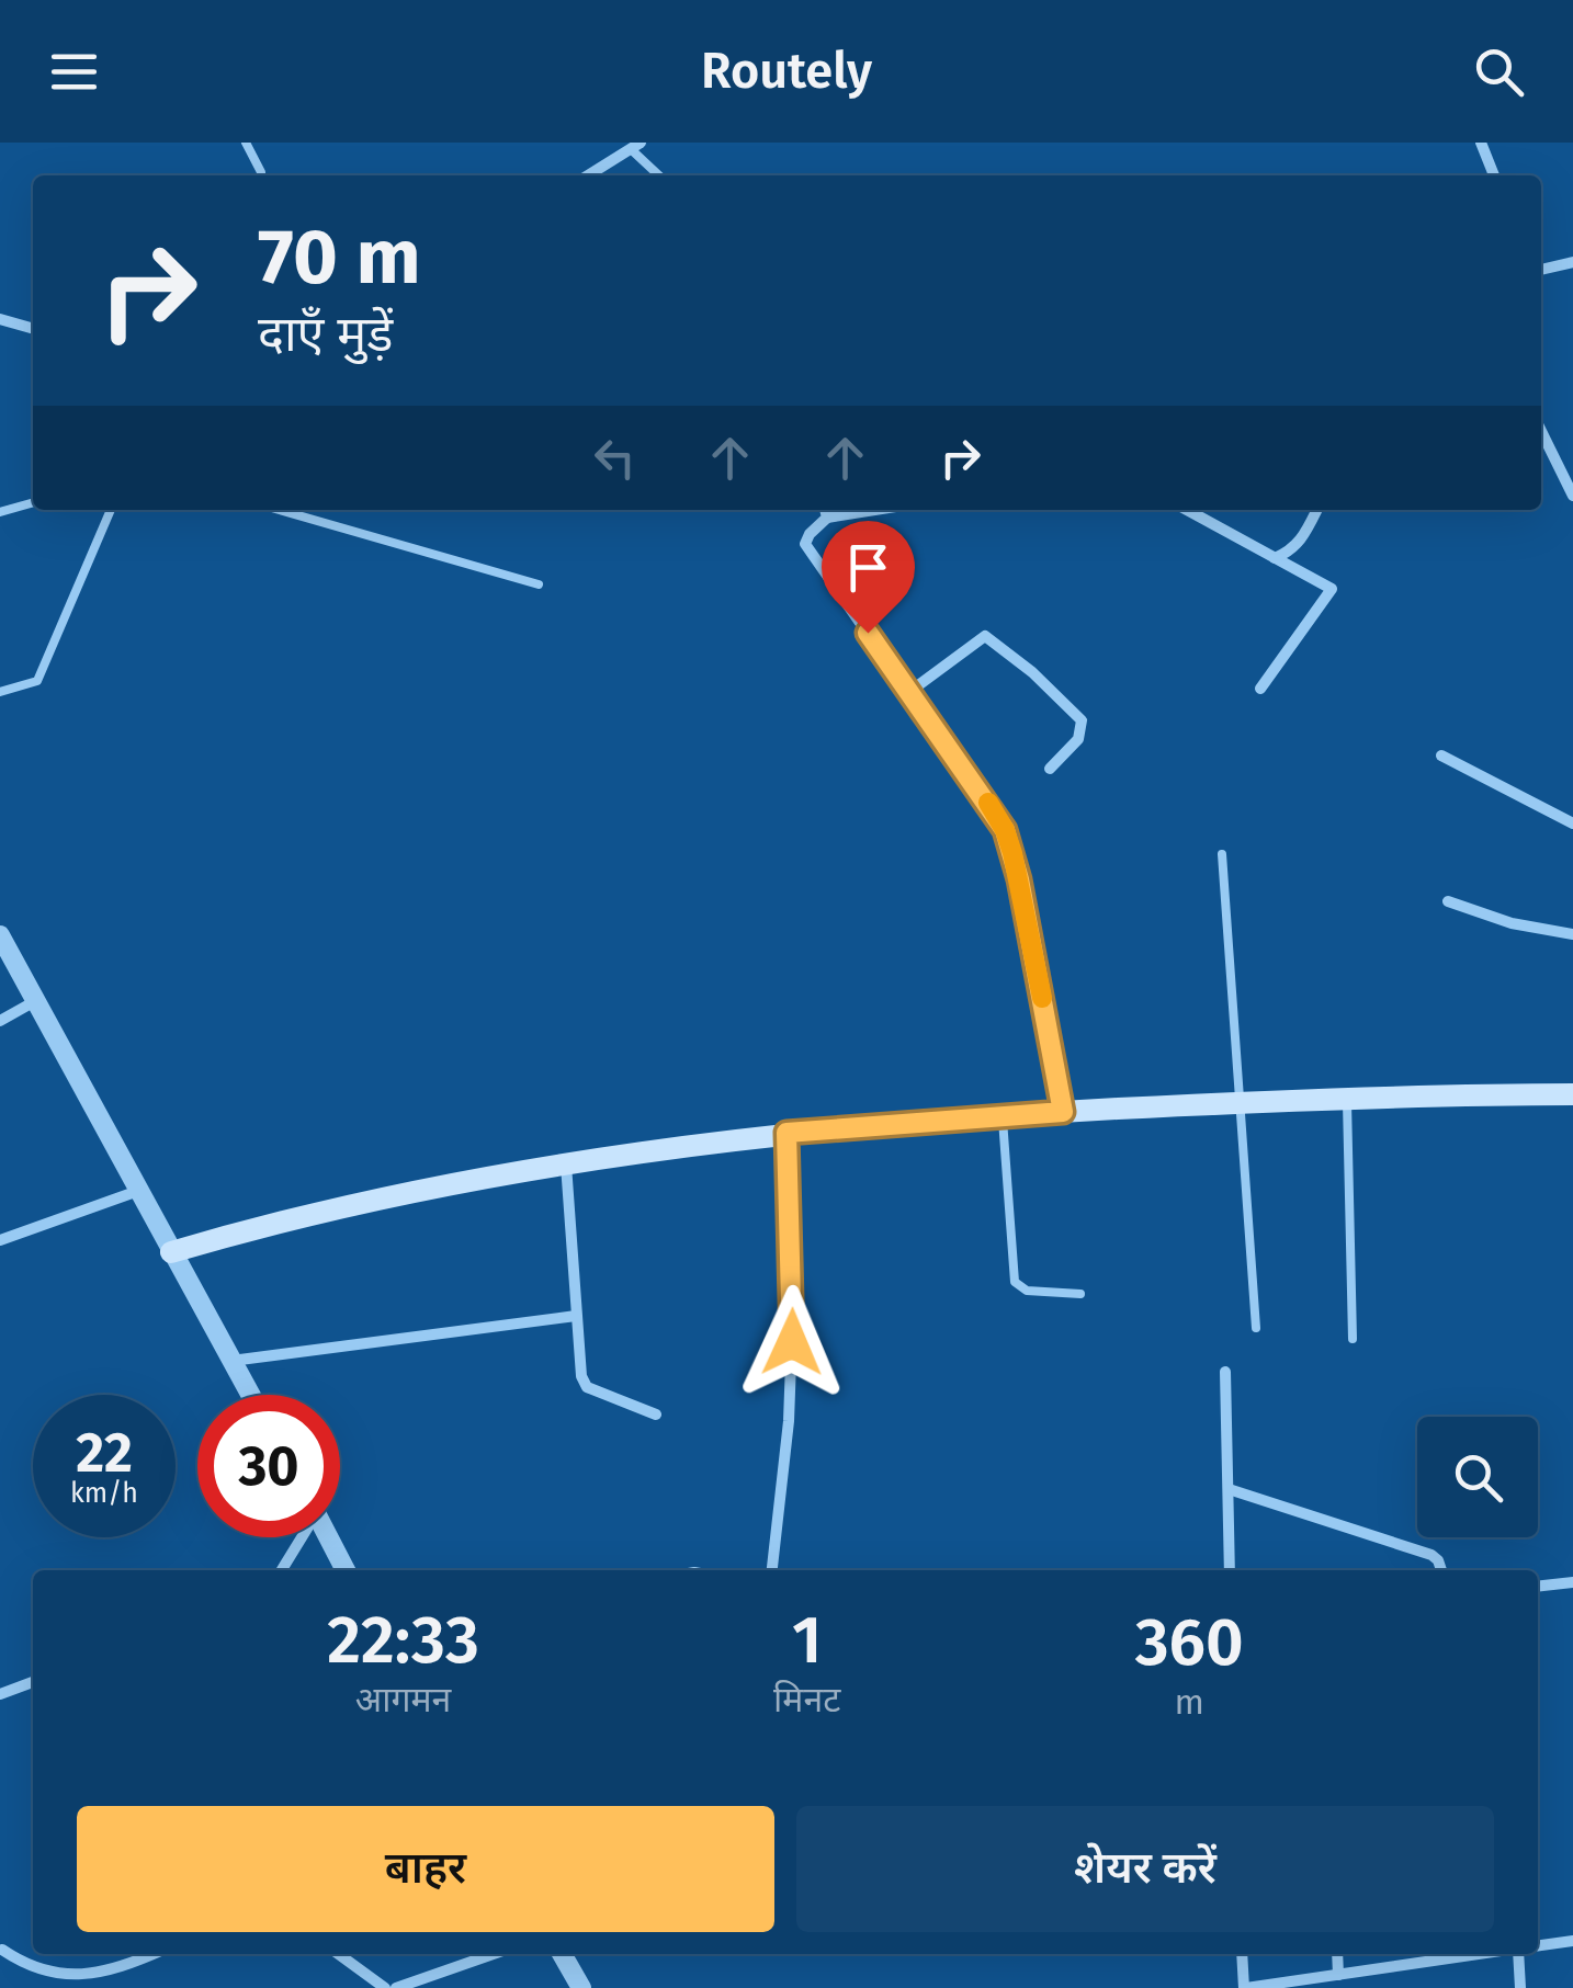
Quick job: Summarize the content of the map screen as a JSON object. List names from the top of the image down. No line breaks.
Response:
{"page":{"header":"Routely","turn":["70 m","दाएँ मुड़ें"],"speed":"22 km/h","limit":"30","eta":["22:33","आगमन","1","मिनट","360","m"],"buttons":["बाहर","शेयर करें"]}}
